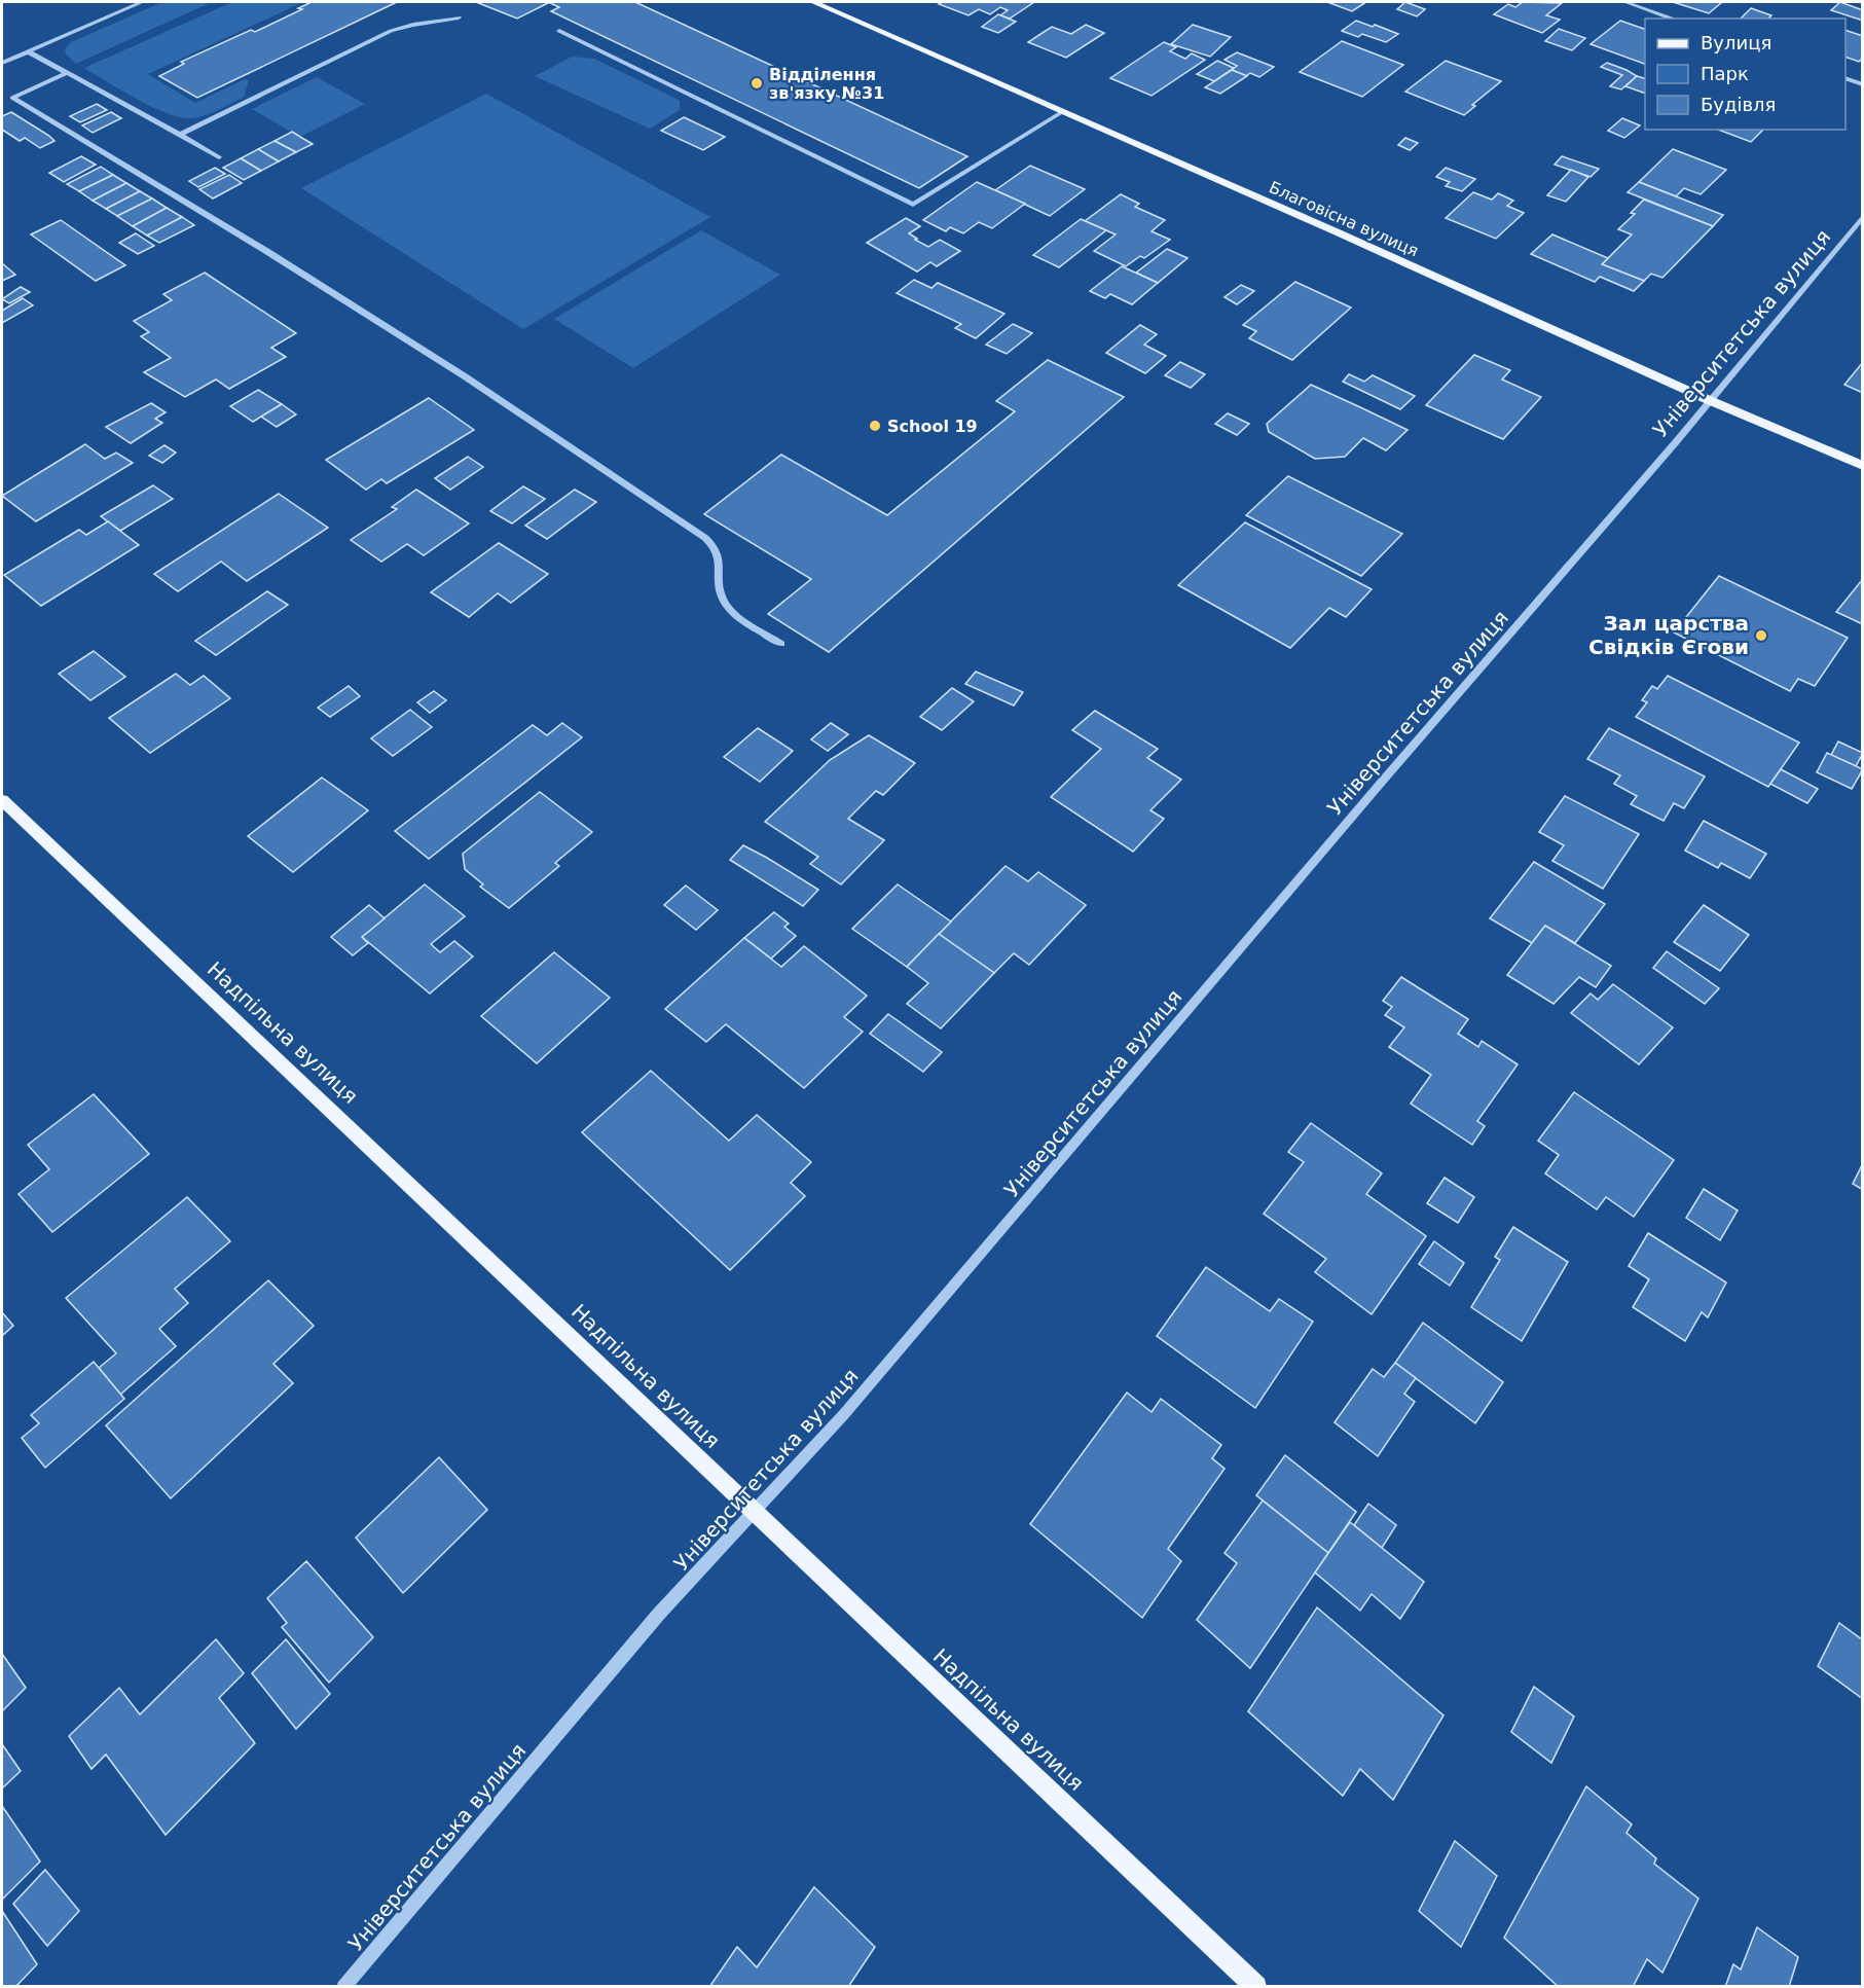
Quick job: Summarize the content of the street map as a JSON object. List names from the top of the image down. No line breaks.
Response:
{"streets":{"main road":["Благовісна вулиця","Надпільна вулиця"],"street":["Університетська вулиця"]},"crossings":[["Благовісна вулиця","Університетська вулиця"],["Університетська вулиця","Надпільна вулиця"]],"places":["Відділення зв'язку №31","School 19","Зал царства Свідків Єгови"],"legend":["Вулиця","Парк","Будівля"]}
